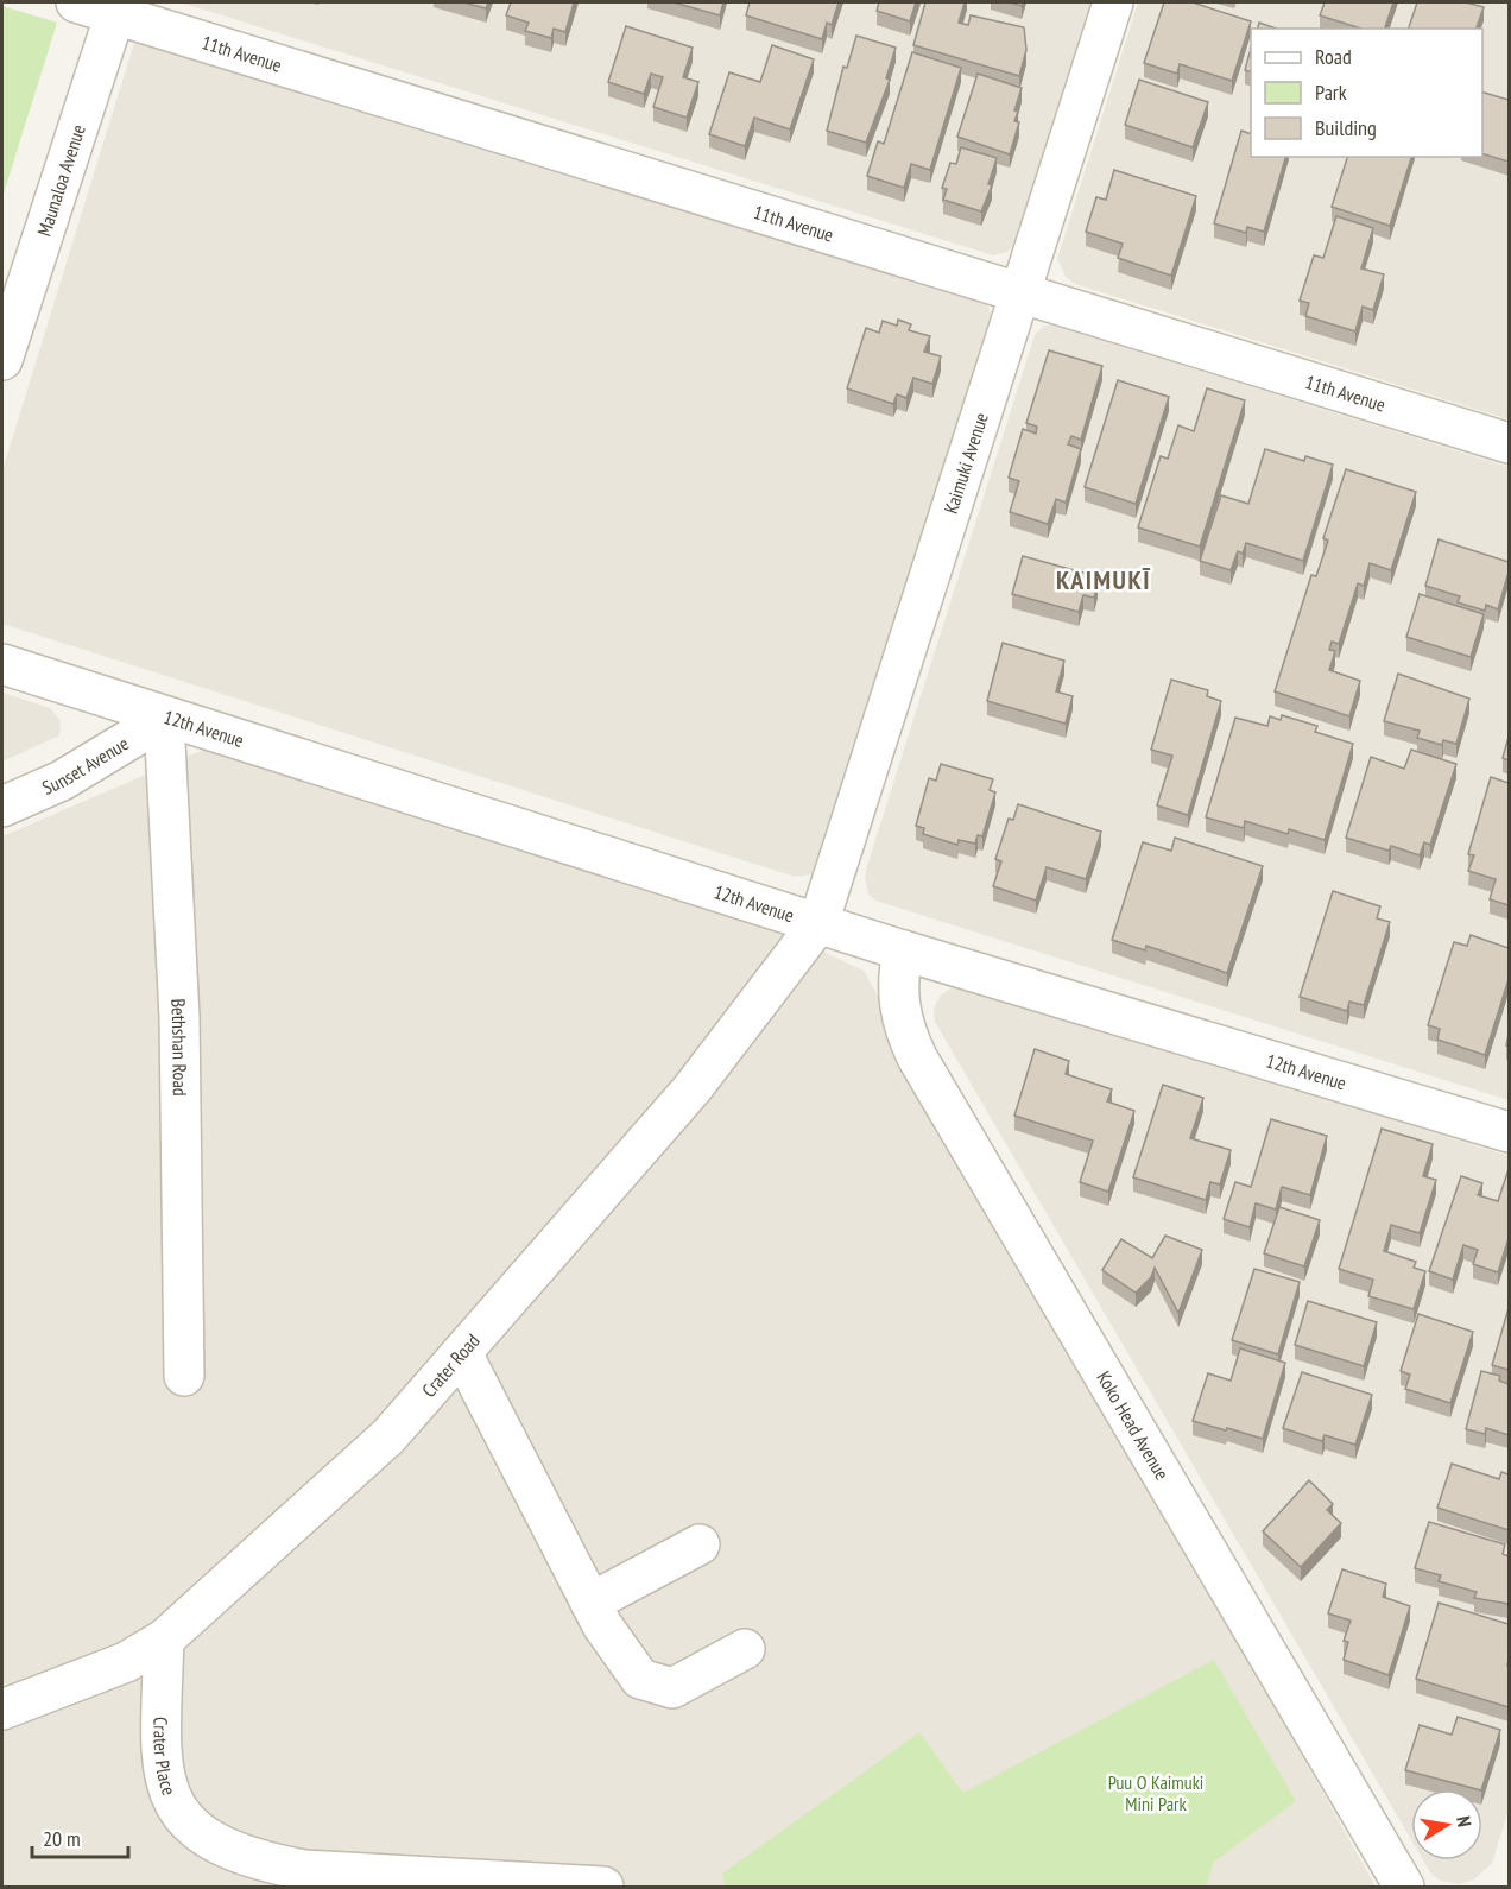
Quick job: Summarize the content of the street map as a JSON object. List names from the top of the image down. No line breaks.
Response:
{"streets":{"street":["11th Avenue","Maunaloa Avenue","Kaimuki Avenue","12th Avenue","Sunset Avenue","Bethshan Road","Crater Road","Koko Head Avenue","Crater Place"]},"crossings":[["11th Avenue","Maunaloa Avenue"],["11th Avenue","Kaimuki Avenue"],["Kaimuki Avenue","12th Avenue"],["Kaimuki Avenue","Crater Road"],["12th Avenue","Sunset Avenue"],["12th Avenue","Bethshan Road"],["12th Avenue","Crater Road"],["12th Avenue","Koko Head Avenue"],["Sunset Avenue","Bethshan Road"],["Crater Road","Crater Place"]],"districts":["KAIMUKĪ"],"parks":["Puu O Kaimuki Mini Park"],"legend":["Road","Park","Building"],"scale_bar":"20 m","north":"right"}
